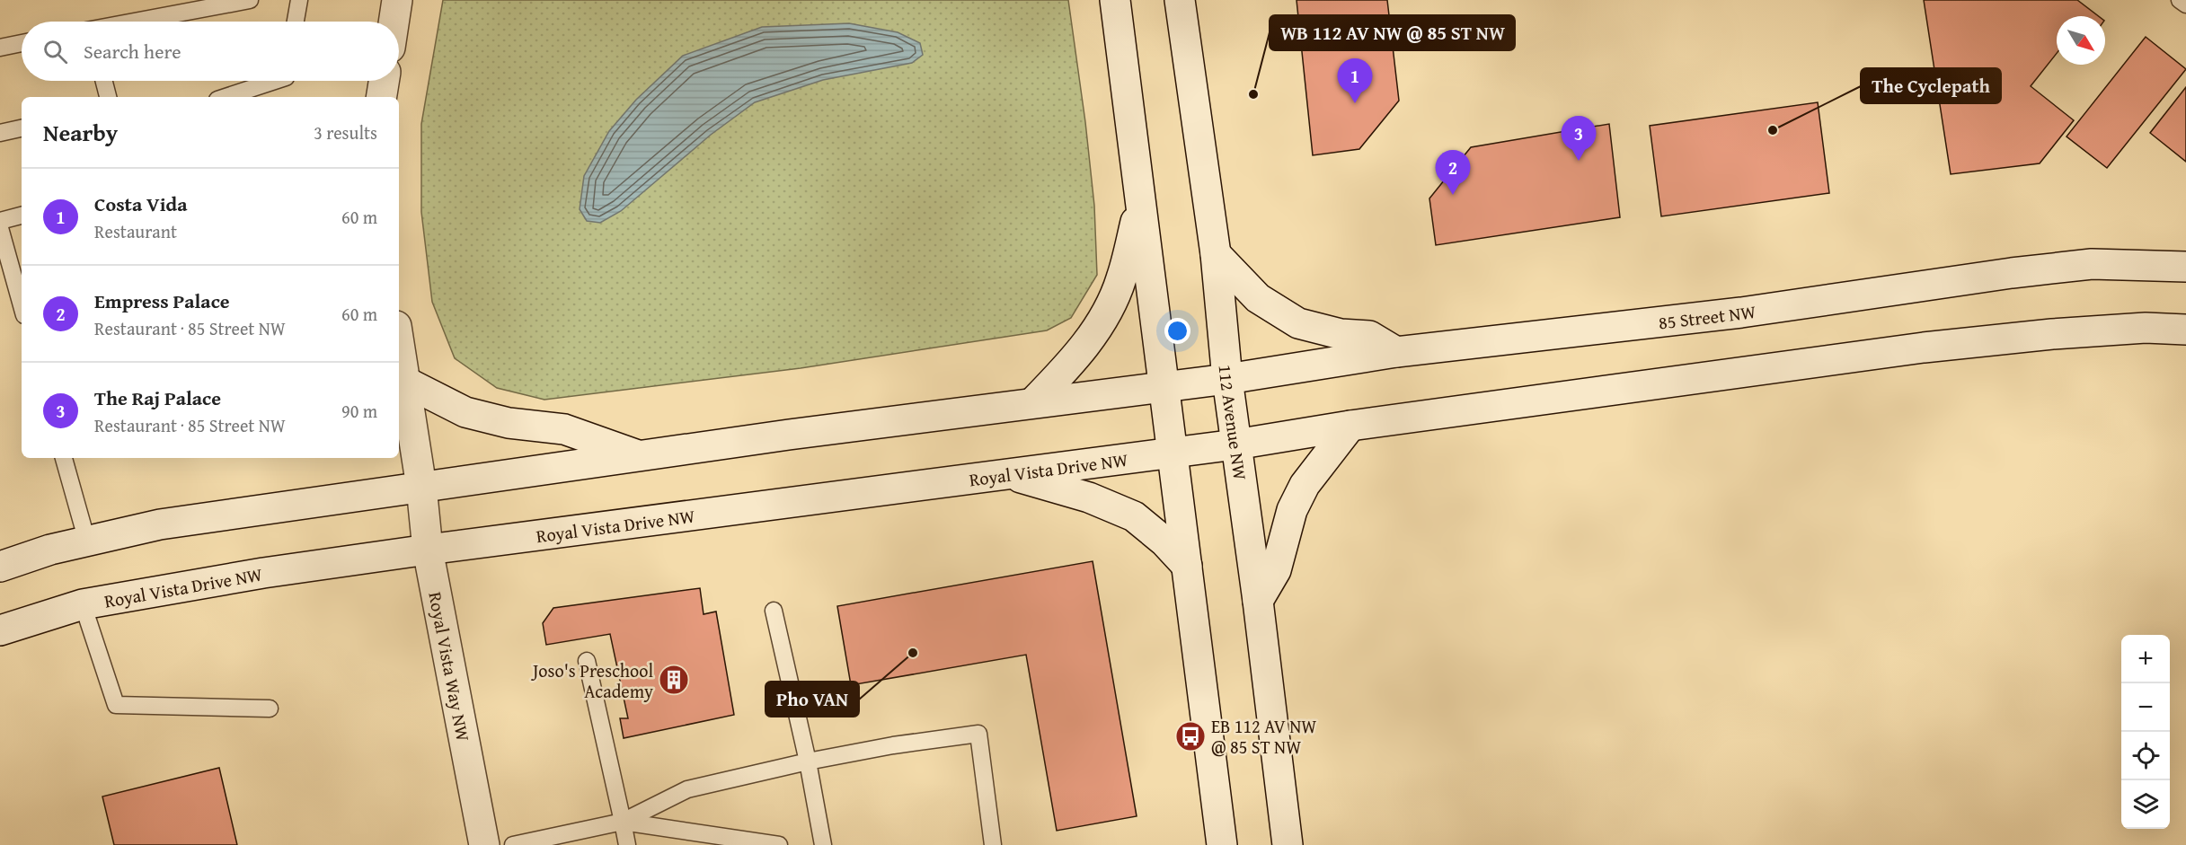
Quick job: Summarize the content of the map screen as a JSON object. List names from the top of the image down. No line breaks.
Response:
{"streets":{"street":["85 Street NW","112 Avenue NW","Royal Vista Drive NW","Royal Vista Way NW"]},"crossings":[["85 Street NW","112 Avenue NW"],["112 Avenue NW","Royal Vista Drive NW"],["Royal Vista Drive NW","Royal Vista Way NW"]],"places":{"other":["WB 112 AV NW @ 85 ST NW","The Cyclepath","Pho VAN"],"building":["Joso's Preschool Academy"],"bus stop":["EB 112 AV NW @ 85 ST NW"]},"north":"bottom right","page":{"search":"Search here","pins":["1","3","2"],"heading":["Nearby","3 results"],"list":[{"mark":"1","name":"Costa Vida","note":"Restaurant","value":"60 m"},{"mark":"2","name":"Empress Palace","note":"Restaurant · 85 Street NW","value":"60 m"},{"mark":"3","name":"The Raj Palace","note":"Restaurant · 85 Street NW","value":"90 m"}],"map_buttons":["+","−"]}}
